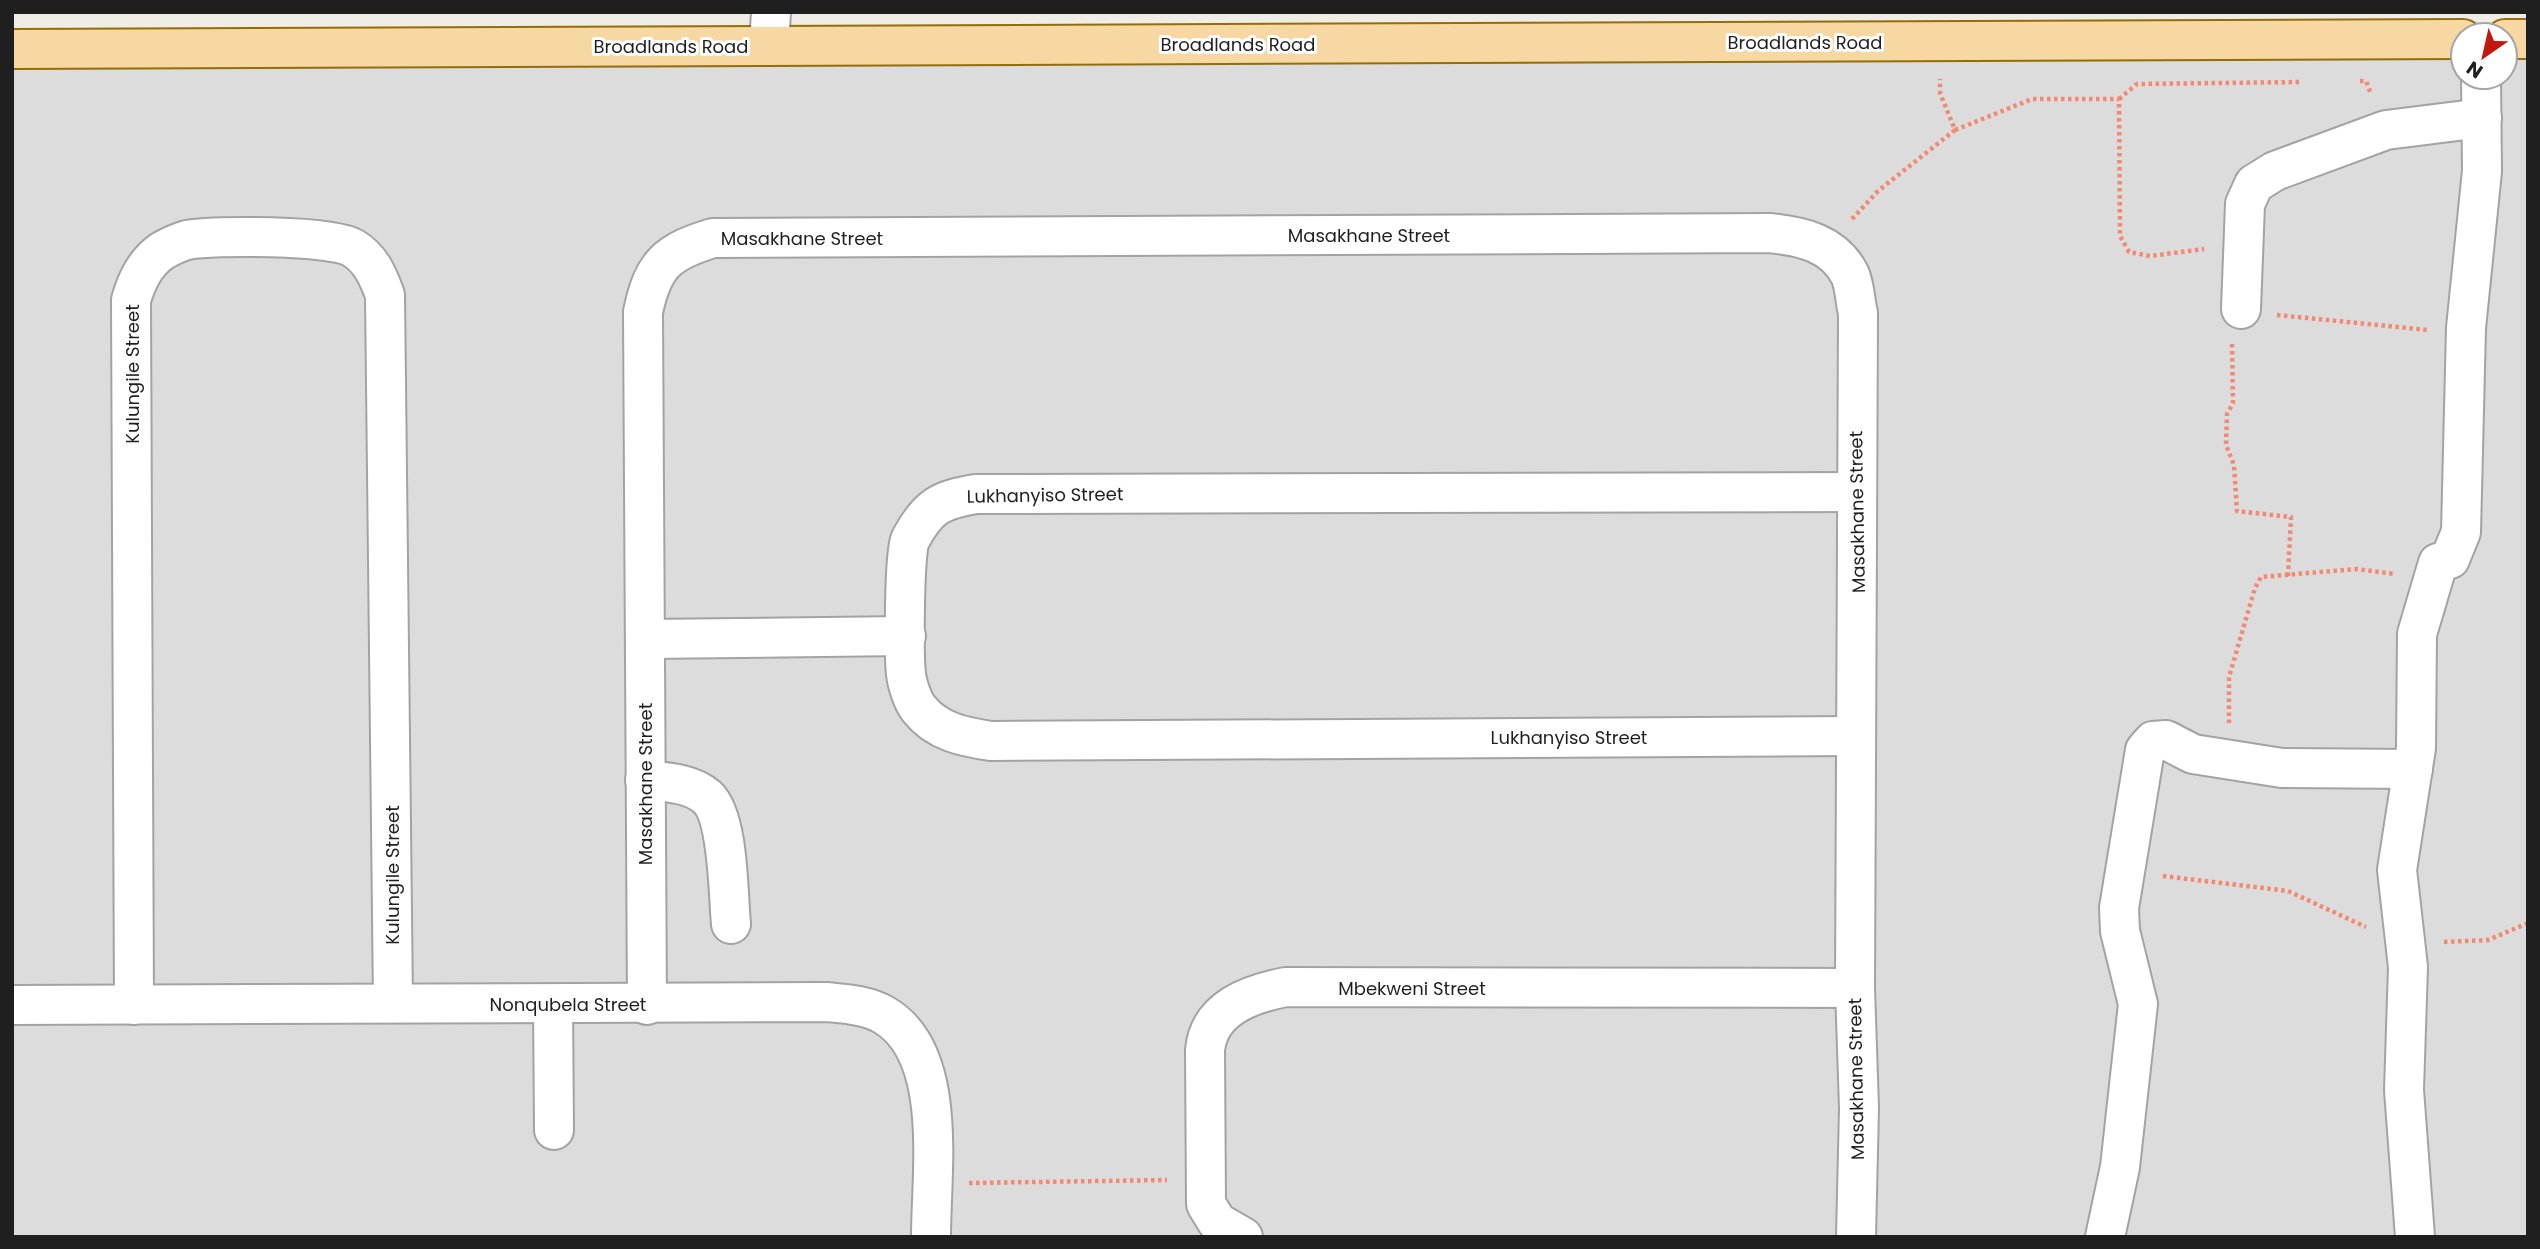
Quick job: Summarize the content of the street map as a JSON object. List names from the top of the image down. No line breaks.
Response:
{"streets":{"main road":["Broadlands Road"],"street":["Masakhane Street","Kulungile Street","Lukhanyiso Street","Mbekweni Street","Nonqubela Street"]},"crossings":[["Masakhane Street","Lukhanyiso Street"],["Masakhane Street","Mbekweni Street"],["Masakhane Street","Nonqubela Street"],["Kulungile Street","Nonqubela Street"]],"north":"bottom left"}
